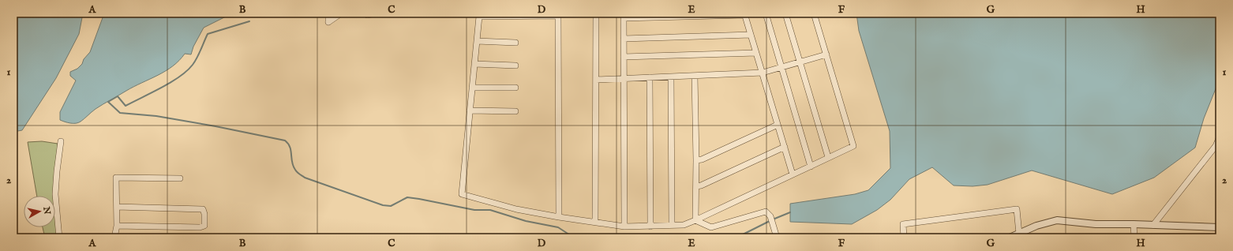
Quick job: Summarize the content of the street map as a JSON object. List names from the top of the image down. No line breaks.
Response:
{"north":"right","grid":{"columns":["A","B","C","D","E","F","G","H"],"rows":["1","2"]}}
